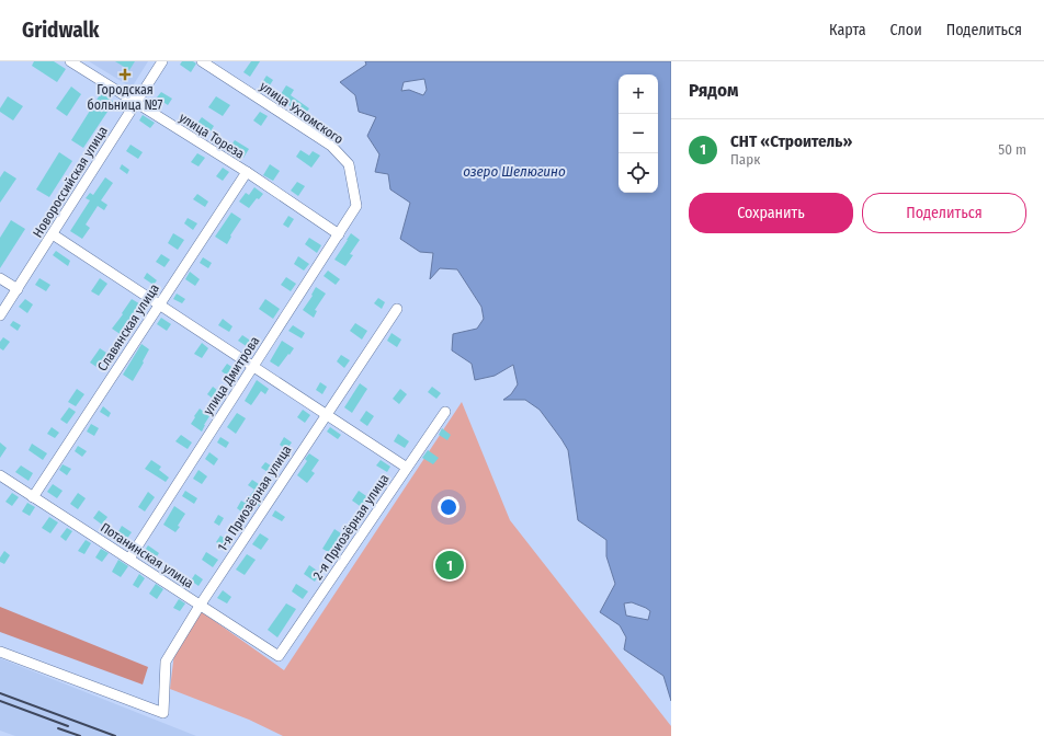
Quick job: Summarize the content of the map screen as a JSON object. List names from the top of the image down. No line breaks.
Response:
{"streets":{"street":["улица Ухтомского","улица Тореза","Новороссийская улица","Славянская улица","улица Дмитрова","1-я Приозёрная улица","2-я Приозёрная улица","Потанинская улица"]},"crossings":[["улица Ухтомского","улица Дмитрова"],["улица Тореза","Новороссийская улица"],["улица Тореза","Славянская улица"],["улица Тореза","улица Дмитрова"],["Славянская улица","Потанинская улица"],["улица Дмитрова","Потанинская улица"],["1-я Приозёрная улица","Потанинская улица"],["2-я Приозёрная улица","Потанинская улица"]],"water":["озеро Шелюгино"],"places":{"health":["Городская больница №7"]},"page":{"header":"Gridwalk","nav":["Карта","Слои","Поделиться"],"heading":"Рядом","map_buttons":["+","−"],"list":[{"mark":"1","name":"СНТ «Строитель»","note":"Парк","value":"50 m"}],"buttons":["Сохранить","Поделиться"],"pins":"1"}}
